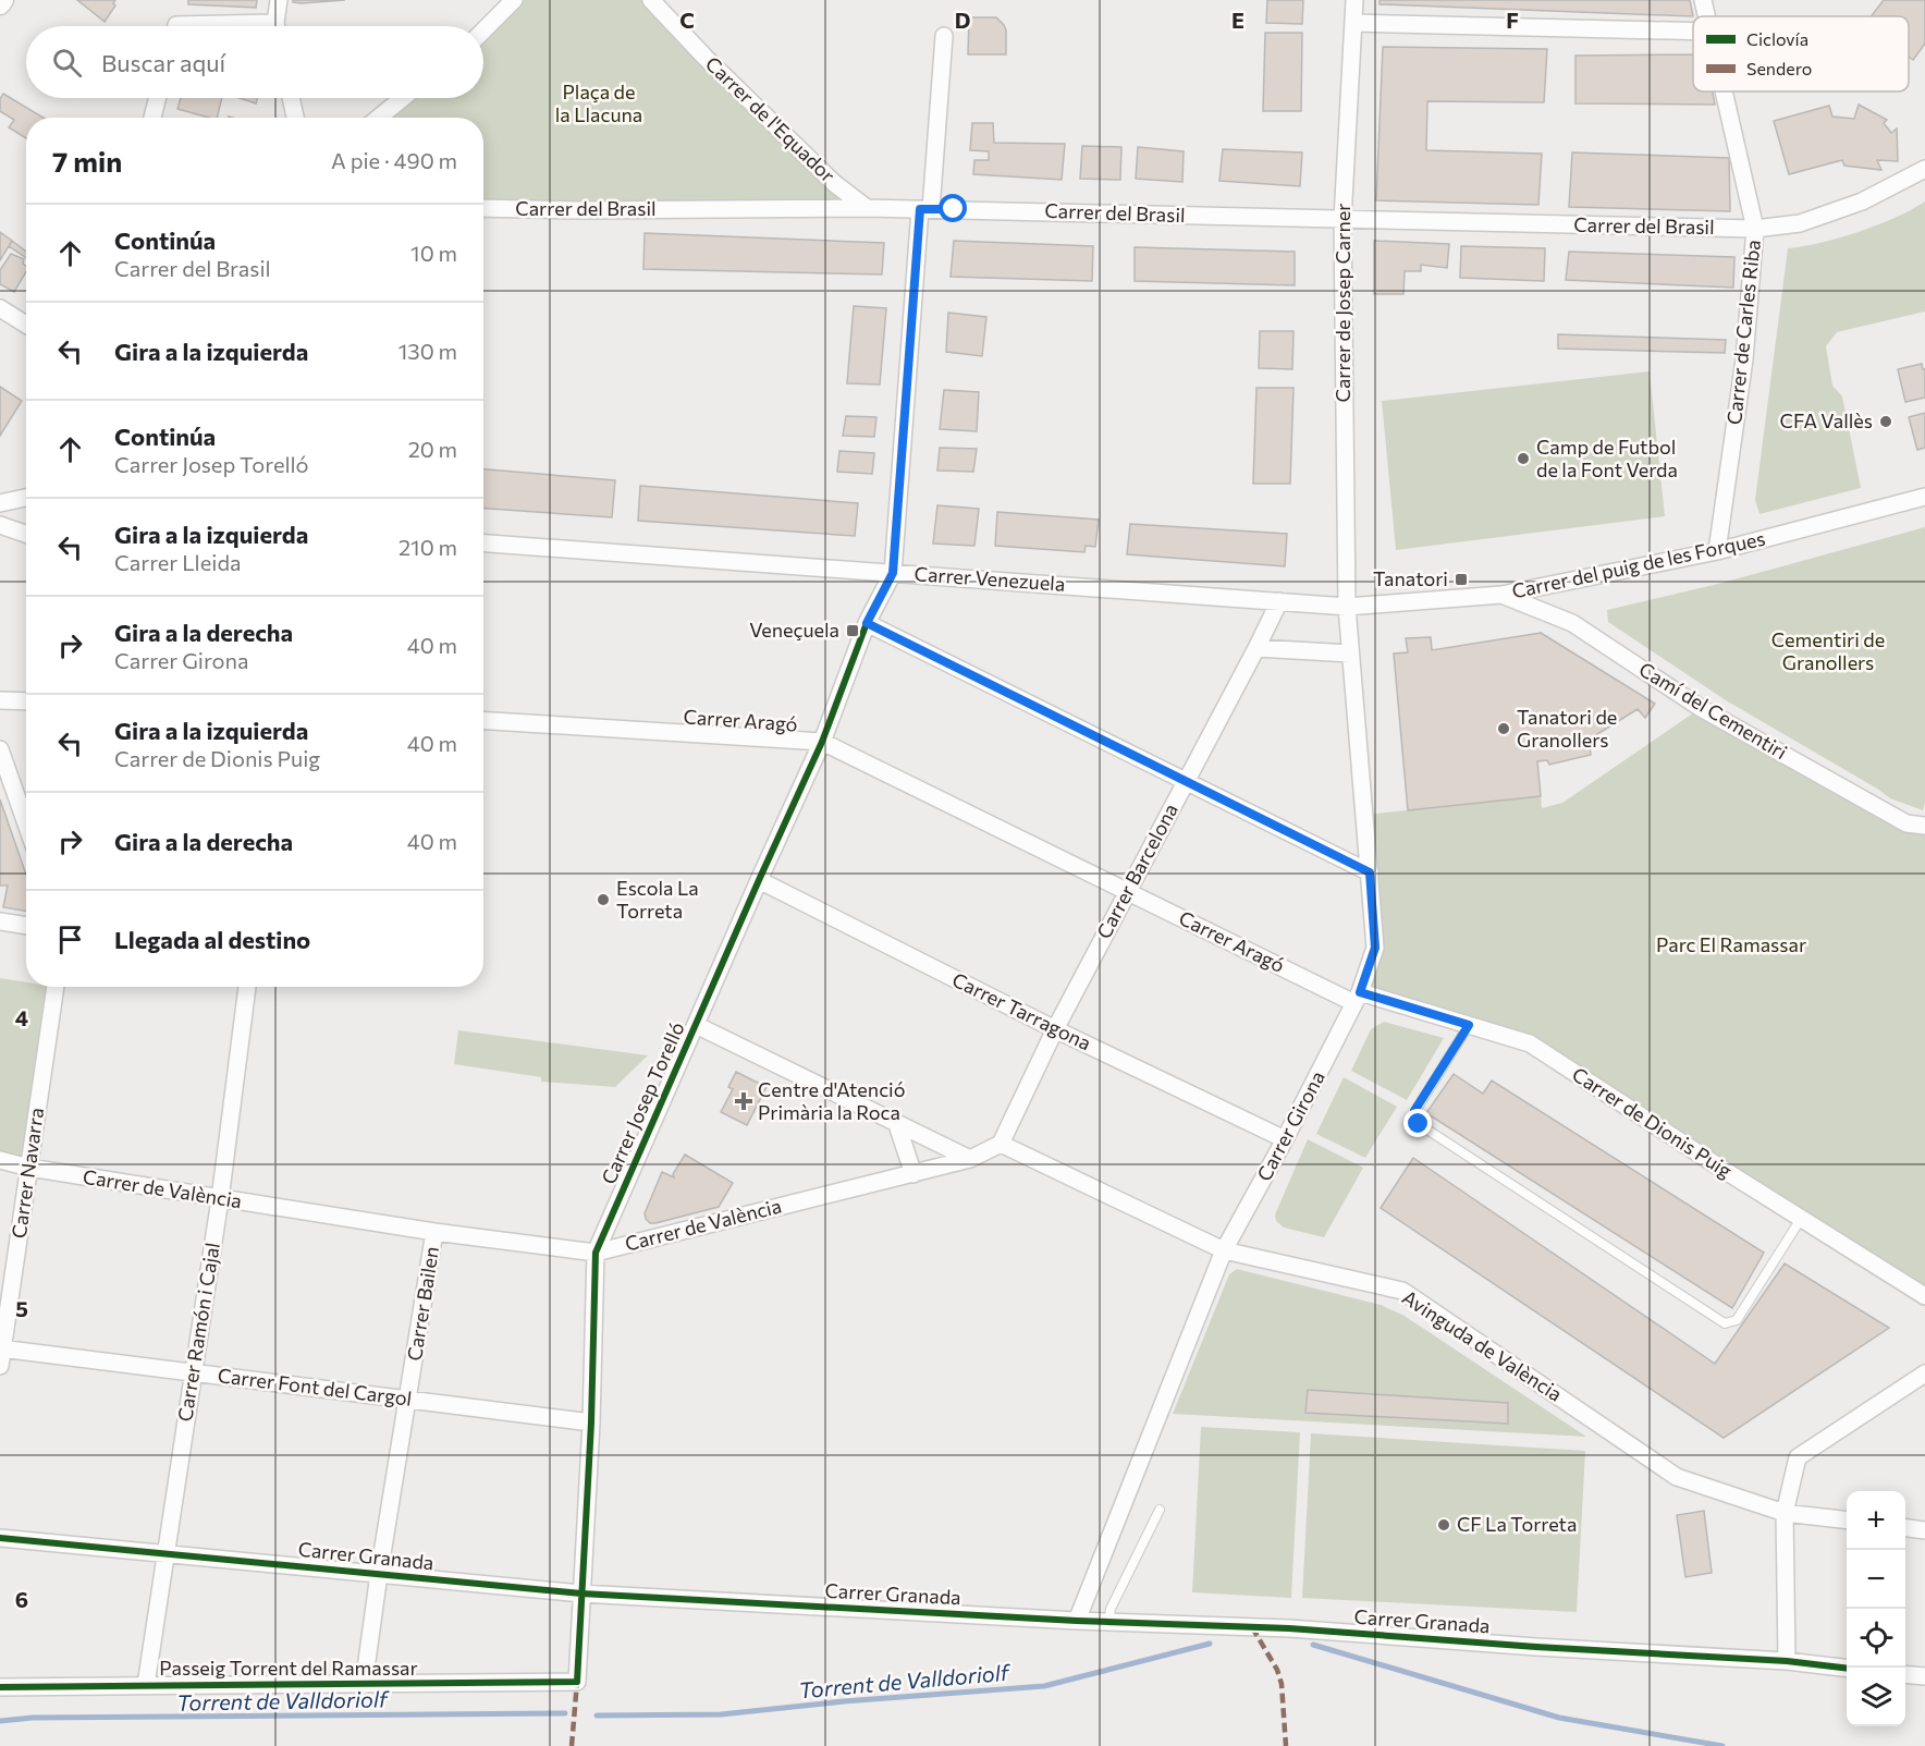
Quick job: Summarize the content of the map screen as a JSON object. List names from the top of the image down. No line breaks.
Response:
{"streets":{"street":["Carrer de l'Equador","Carrer del Brasil","Carrer de Josep Carner","Carrer de Carles Riba","Carrer del puig de les Forques","Carrer Venezuela","Camí del Cementiri","Carrer Aragó","Carrer Barcelona","Carrer Tarragona","Carrer Josep Torelló","Carrer de Dionis Puig","Carrer Girona","Carrer Navarra","Carrer de València","Carrer Bailen","Carrer Ramón i Cajal","Avinguda de València","Carrer Font del Cargol","Carrer Granada","Passeig Torrent del Ramassar"]},"crossings":[["Carrer de l'Equador","Carrer del Brasil"],["Carrer del Brasil","Carrer de Josep Carner"],["Carrer del Brasil","Carrer de Carles Riba"],["Carrer de Josep Carner","Carrer del puig de les Forques"],["Carrer de Josep Carner","Carrer Venezuela"],["Carrer de Josep Carner","Carrer Girona"],["Carrer de Carles Riba","Carrer del puig de les Forques"],["Carrer del puig de les Forques","Carrer Venezuela"],["Carrer del puig de les Forques","Camí del Cementiri"],["Carrer del puig de les Forques","Carrer Girona"],["Carrer Venezuela","Carrer Barcelona"],["Carrer Venezuela","Carrer Josep Torelló"],["Carrer Venezuela","Carrer Girona"],["Carrer Aragó","Carrer Barcelona"],["Carrer Aragó","Carrer Josep Torelló"],["Carrer Aragó","Carrer de Dionis Puig"],["Carrer Aragó","Carrer Girona"],["Carrer Barcelona","Carrer Tarragona"],["Carrer Barcelona","Carrer de València"],["Carrer Tarragona","Carrer Josep Torelló"],["Carrer Tarragona","Carrer Girona"],["Carrer Josep Torelló","Carrer de València"],["Carrer Josep Torelló","Carrer Font del Cargol"],["Carrer Josep Torelló","Carrer Granada"],["Carrer Josep Torelló","Passeig Torrent del Ramassar"],["Carrer de Dionis Puig","Carrer Girona"],["Carrer Girona","Avinguda de València"],["Carrer Girona","Carrer Granada"],["Carrer Navarra","Carrer de València"],["Carrer Navarra","Carrer Font del Cargol"],["Carrer de València","Carrer Bailen"],["Carrer de València","Carrer Ramón i Cajal"],["Carrer Bailen","Carrer Font del Cargol"],["Carrer Bailen","Carrer Granada"],["Carrer Bailen","Passeig Torrent del Ramassar"],["Carrer Ramón i Cajal","Carrer Font del Cargol"],["Carrer Ramón i Cajal","Carrer Granada"],["Carrer Ramón i Cajal","Passeig Torrent del Ramassar"]],"water":["Torrent de Valldoriolf"],"parks":["Plaça de la Llacuna","Cementiri de Granollers","Parc El Ramassar"],"places":{"other":["CFA Vallès","Camp de Futbol de la Font Verda","Tanatori de Granollers","Escola La Torreta","CF La Torreta"],"transit":["Tanatori","Veneçuela"],"health":["Centre d'Atenció Primària la Roca"]},"legend":["Ciclovía","Sendero"],"page":{"search":"Buscar aquí","heading":["7 min","A pie · 490 m"],"list":[["Continúa","Carrer del Brasil","10 m"],["Gira a la izquierda","130 m"],["Continúa","Carrer Josep Torelló","20 m"],["Gira a la izquierda","Carrer Lleida","210 m"],["Gira a la derecha","Carrer Girona","40 m"],["Gira a la izquierda","Carrer de Dionis Puig","40 m"],["Gira a la derecha","40 m"],"Llegada al destino"],"map_buttons":["+","−"]},"grid":{"columns":["C","D","E","F"],"rows":["4","5","6"]}}
